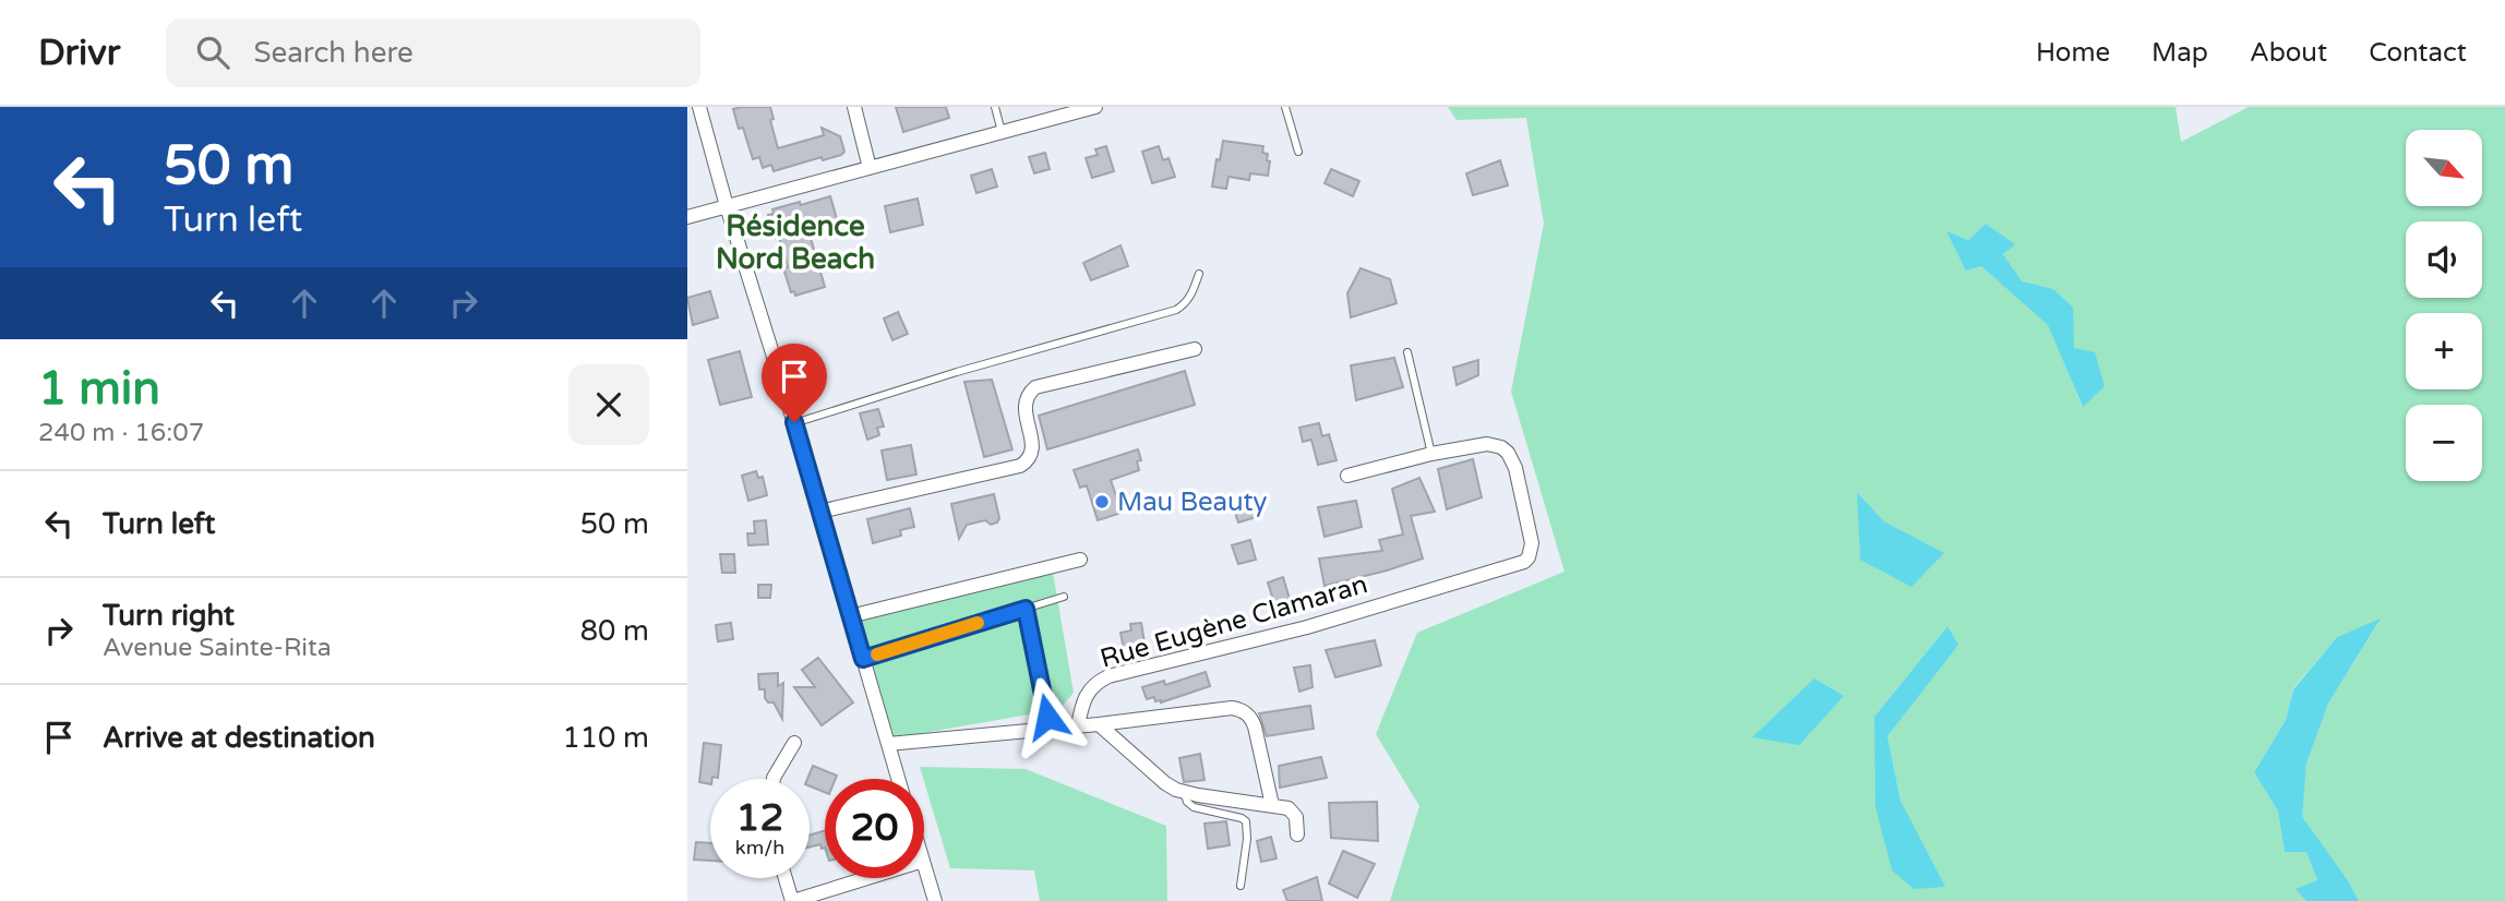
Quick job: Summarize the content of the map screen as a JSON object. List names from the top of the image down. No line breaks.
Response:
{"streets":{"street":["Rue Eugène Clamaran"]},"districts":["Résidence Nord Beach"],"places":["Mau Beauty"],"north":"bottom right","page":{"header":"Drivr","search":"Search here","nav":["Home","Map","About","Contact"],"turn":["50 m","Turn left"],"map_buttons":["+","−"],"heading":["1 min","240 m · 16:07"],"list":[{"name":"Turn left","value":"50 m"},{"name":"Turn right","note":"Avenue Sainte-Rita","value":"80 m"},{"name":"Arrive at destination","value":"110 m"}],"speed":"12 km/h","limit":"20"}}
